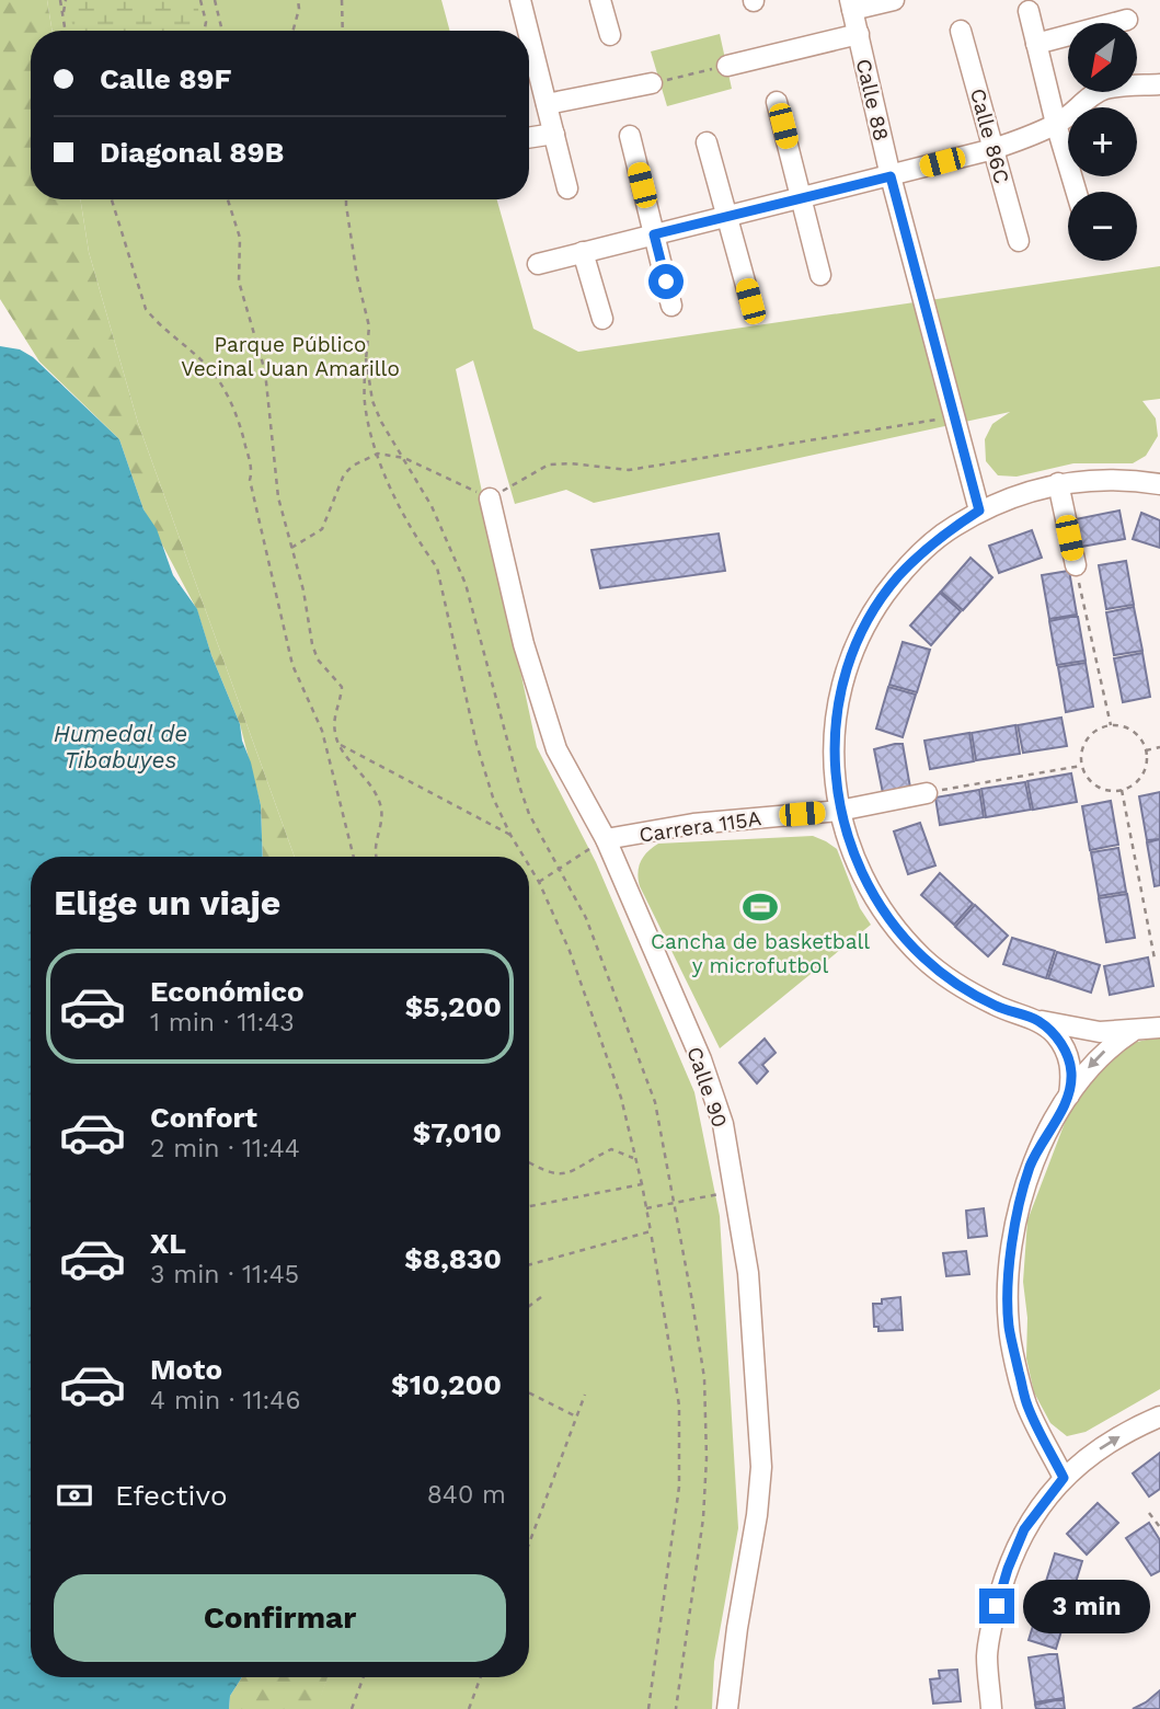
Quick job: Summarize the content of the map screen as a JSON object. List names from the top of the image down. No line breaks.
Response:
{"streets":{"street":["Calle 88","Calle 86C","Carrera 115A","Calle 90"]},"crossings":[["Carrera 115A","Calle 90"]],"water":["Humedal de Tibabuyes"],"parks":["Parque Público Vecinal Juan Amarillo"],"places":{"sports":["Cancha de basketball y microfutbol"]},"north":"bottom left","page":{"map_buttons":["+","−"],"banner":["Calle 89F","Diagonal 89B"],"heading":"Elige un viaje","list":[{"name":"Económico","note":"1 min · 11:43","value":"$5,200"},{"name":"Confort","note":"2 min · 11:44","value":"$7,010"},{"name":"XL","note":"3 min · 11:45","value":"$8,830"},{"name":"Moto","note":"4 min · 11:46","value":"$10,200"}],"pay":["Efectivo","840 m"],"buttons":"Confirmar","bubble":"3 min"}}
